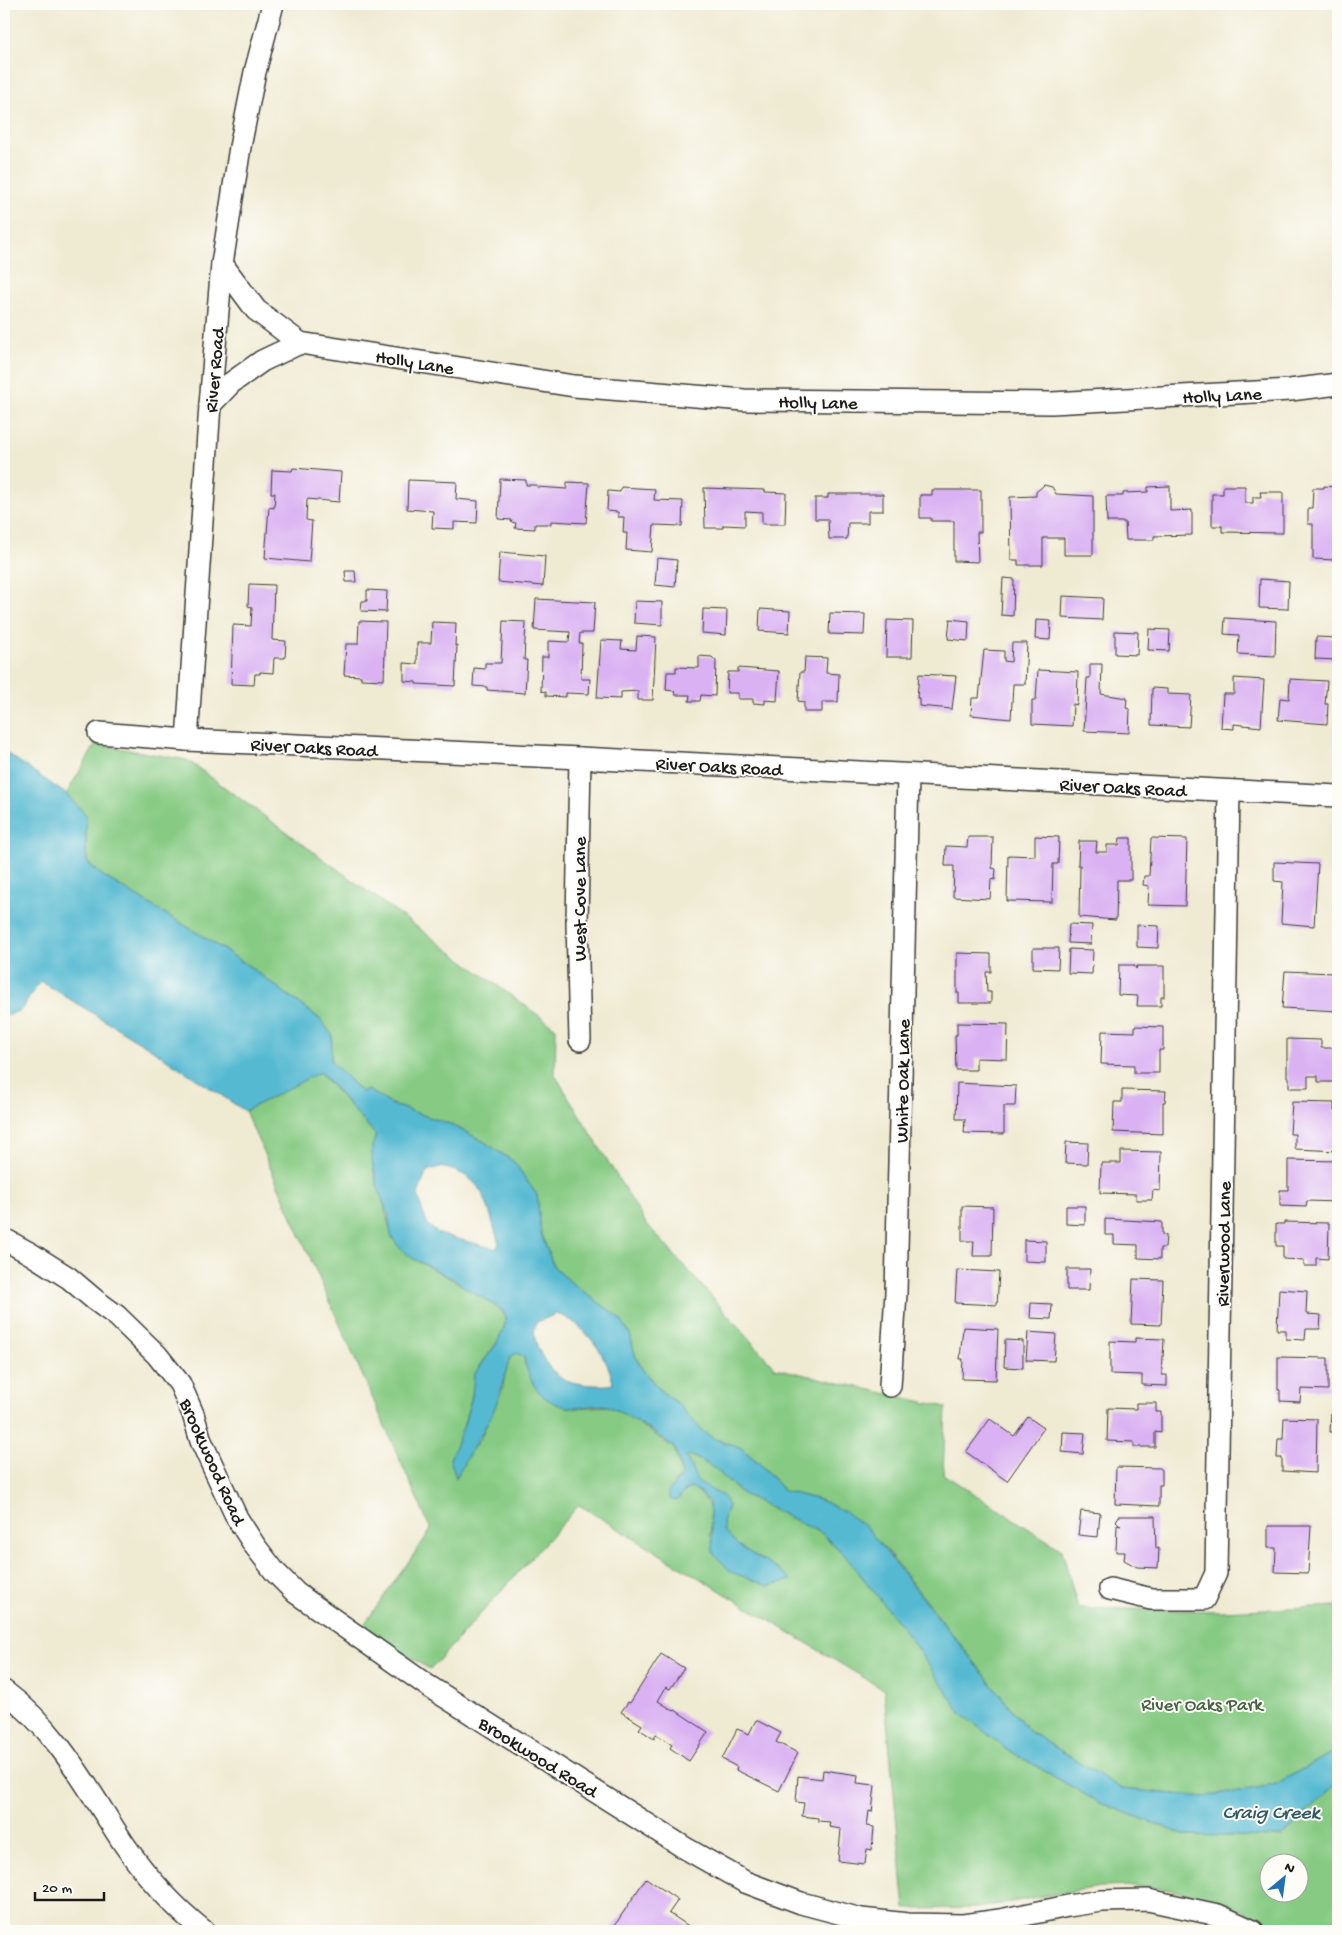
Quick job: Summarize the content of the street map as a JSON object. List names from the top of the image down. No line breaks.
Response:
{"streets":{"street":["Holly Lane","River Road","River Oaks Road","West Cove Lane","White Oak Lane","Riverwood Lane","Brookwood Road"]},"crossings":[["Holly Lane","River Road"],["River Road","River Oaks Road"],["River Oaks Road","West Cove Lane"],["River Oaks Road","White Oak Lane"],["River Oaks Road","Riverwood Lane"]],"water":["Craig Creek"],"parks":["River Oaks Park"],"scale_bar":"20 m","north":"top right"}
